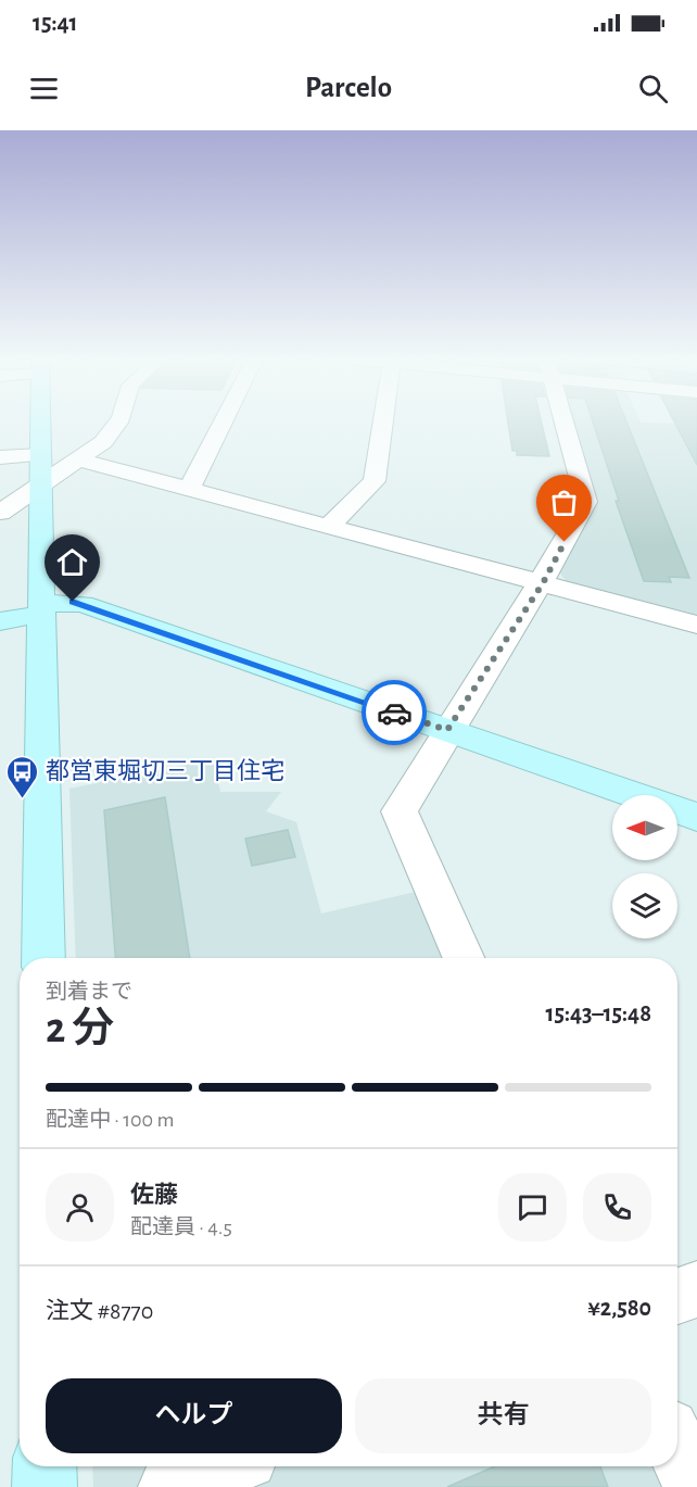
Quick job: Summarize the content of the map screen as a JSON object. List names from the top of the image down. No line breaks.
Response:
{"places":{"bus stop":["都営東堀切三丁目住宅"]},"north":"left","page":{"status":"15:41","header":"Parcelo","heading":["2 分","到着まで","15:43–15:48"],"panel":["佐藤","配達員 · 4.5","注文 #8770","¥2,580"],"bar":"配達中 · 100 m","buttons":["ヘルプ","共有"]}}
